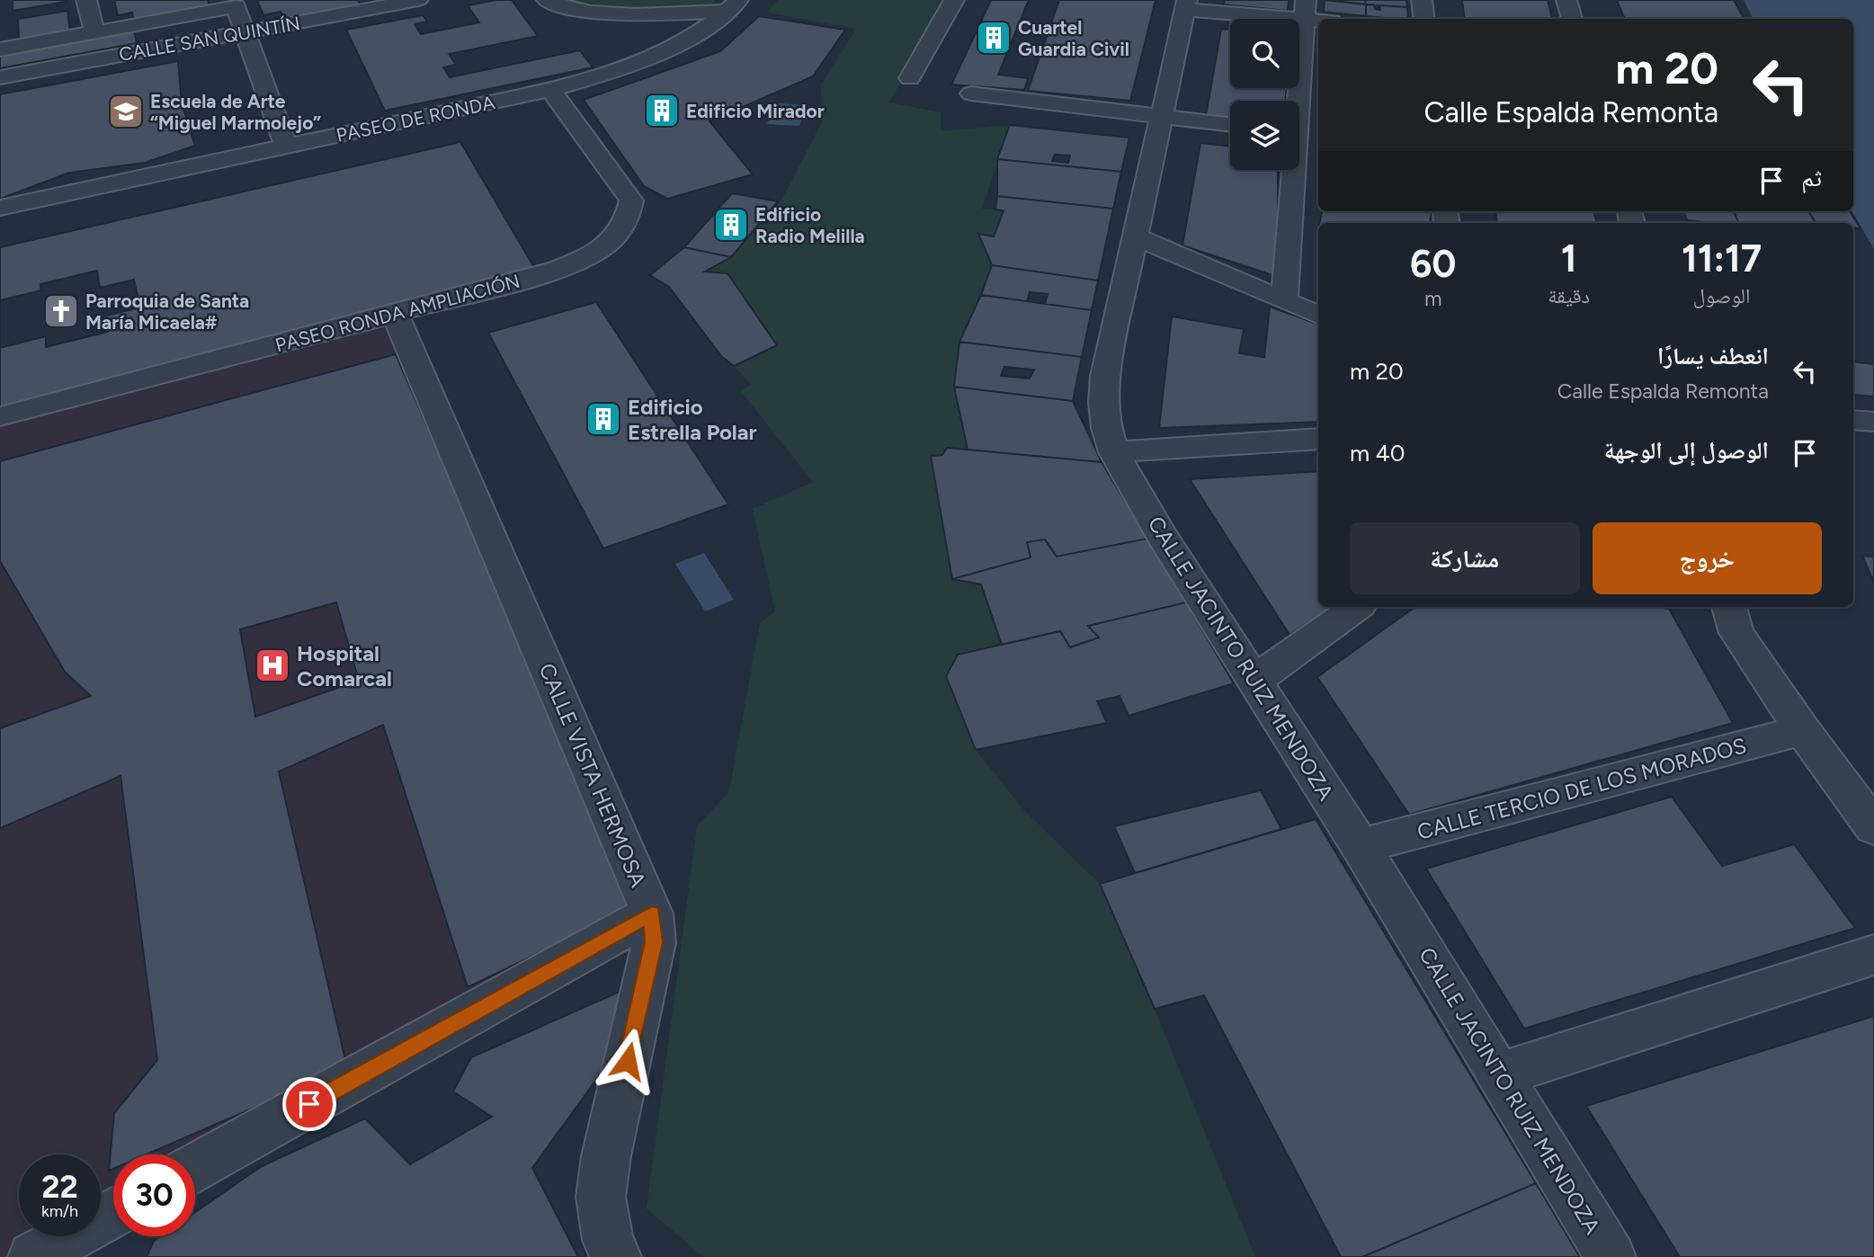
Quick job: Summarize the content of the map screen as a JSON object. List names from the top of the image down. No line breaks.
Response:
{"streets":{"street":["CALLE SAN QUINTÍN","PASEO DE RONDA","PASEO RONDA AMPLIACIÓN","CALLE JACINTO RUIZ MENDOZA","CALLE VISTA HERMOSA","CALLE TERCIO DE LOS MORADOS"]},"crossings":[["PASEO DE RONDA","PASEO RONDA AMPLIACIÓN"],["PASEO RONDA AMPLIACIÓN","CALLE VISTA HERMOSA"],["CALLE JACINTO RUIZ MENDOZA","CALLE TERCIO DE LOS MORADOS"]],"places":{"building":["Cuartel Guardia Civil","Edificio Mirador","Edificio Radio Melilla","Edificio Estrella Polar"],"school or university":["Escuela de Arte “Miguel Marmolejo”"],"church":["Parroquia de Santa María Micaela#"],"hospital":["Hospital Comarcal"]},"page":{"turn":["20 m","Calle Espalda Remonta"],"then":"ثم","eta":["11:17","الوصول","1","دقيقة","60","m"],"list":[{"name":"انعطف يسارًا","note":"Calle Espalda Remonta","value":"20 m"},{"name":"الوصول إلى الوجهة","value":"40 m"}],"buttons":["خروج","مشاركة"],"speed":"22 km/h","limit":"30"}}
